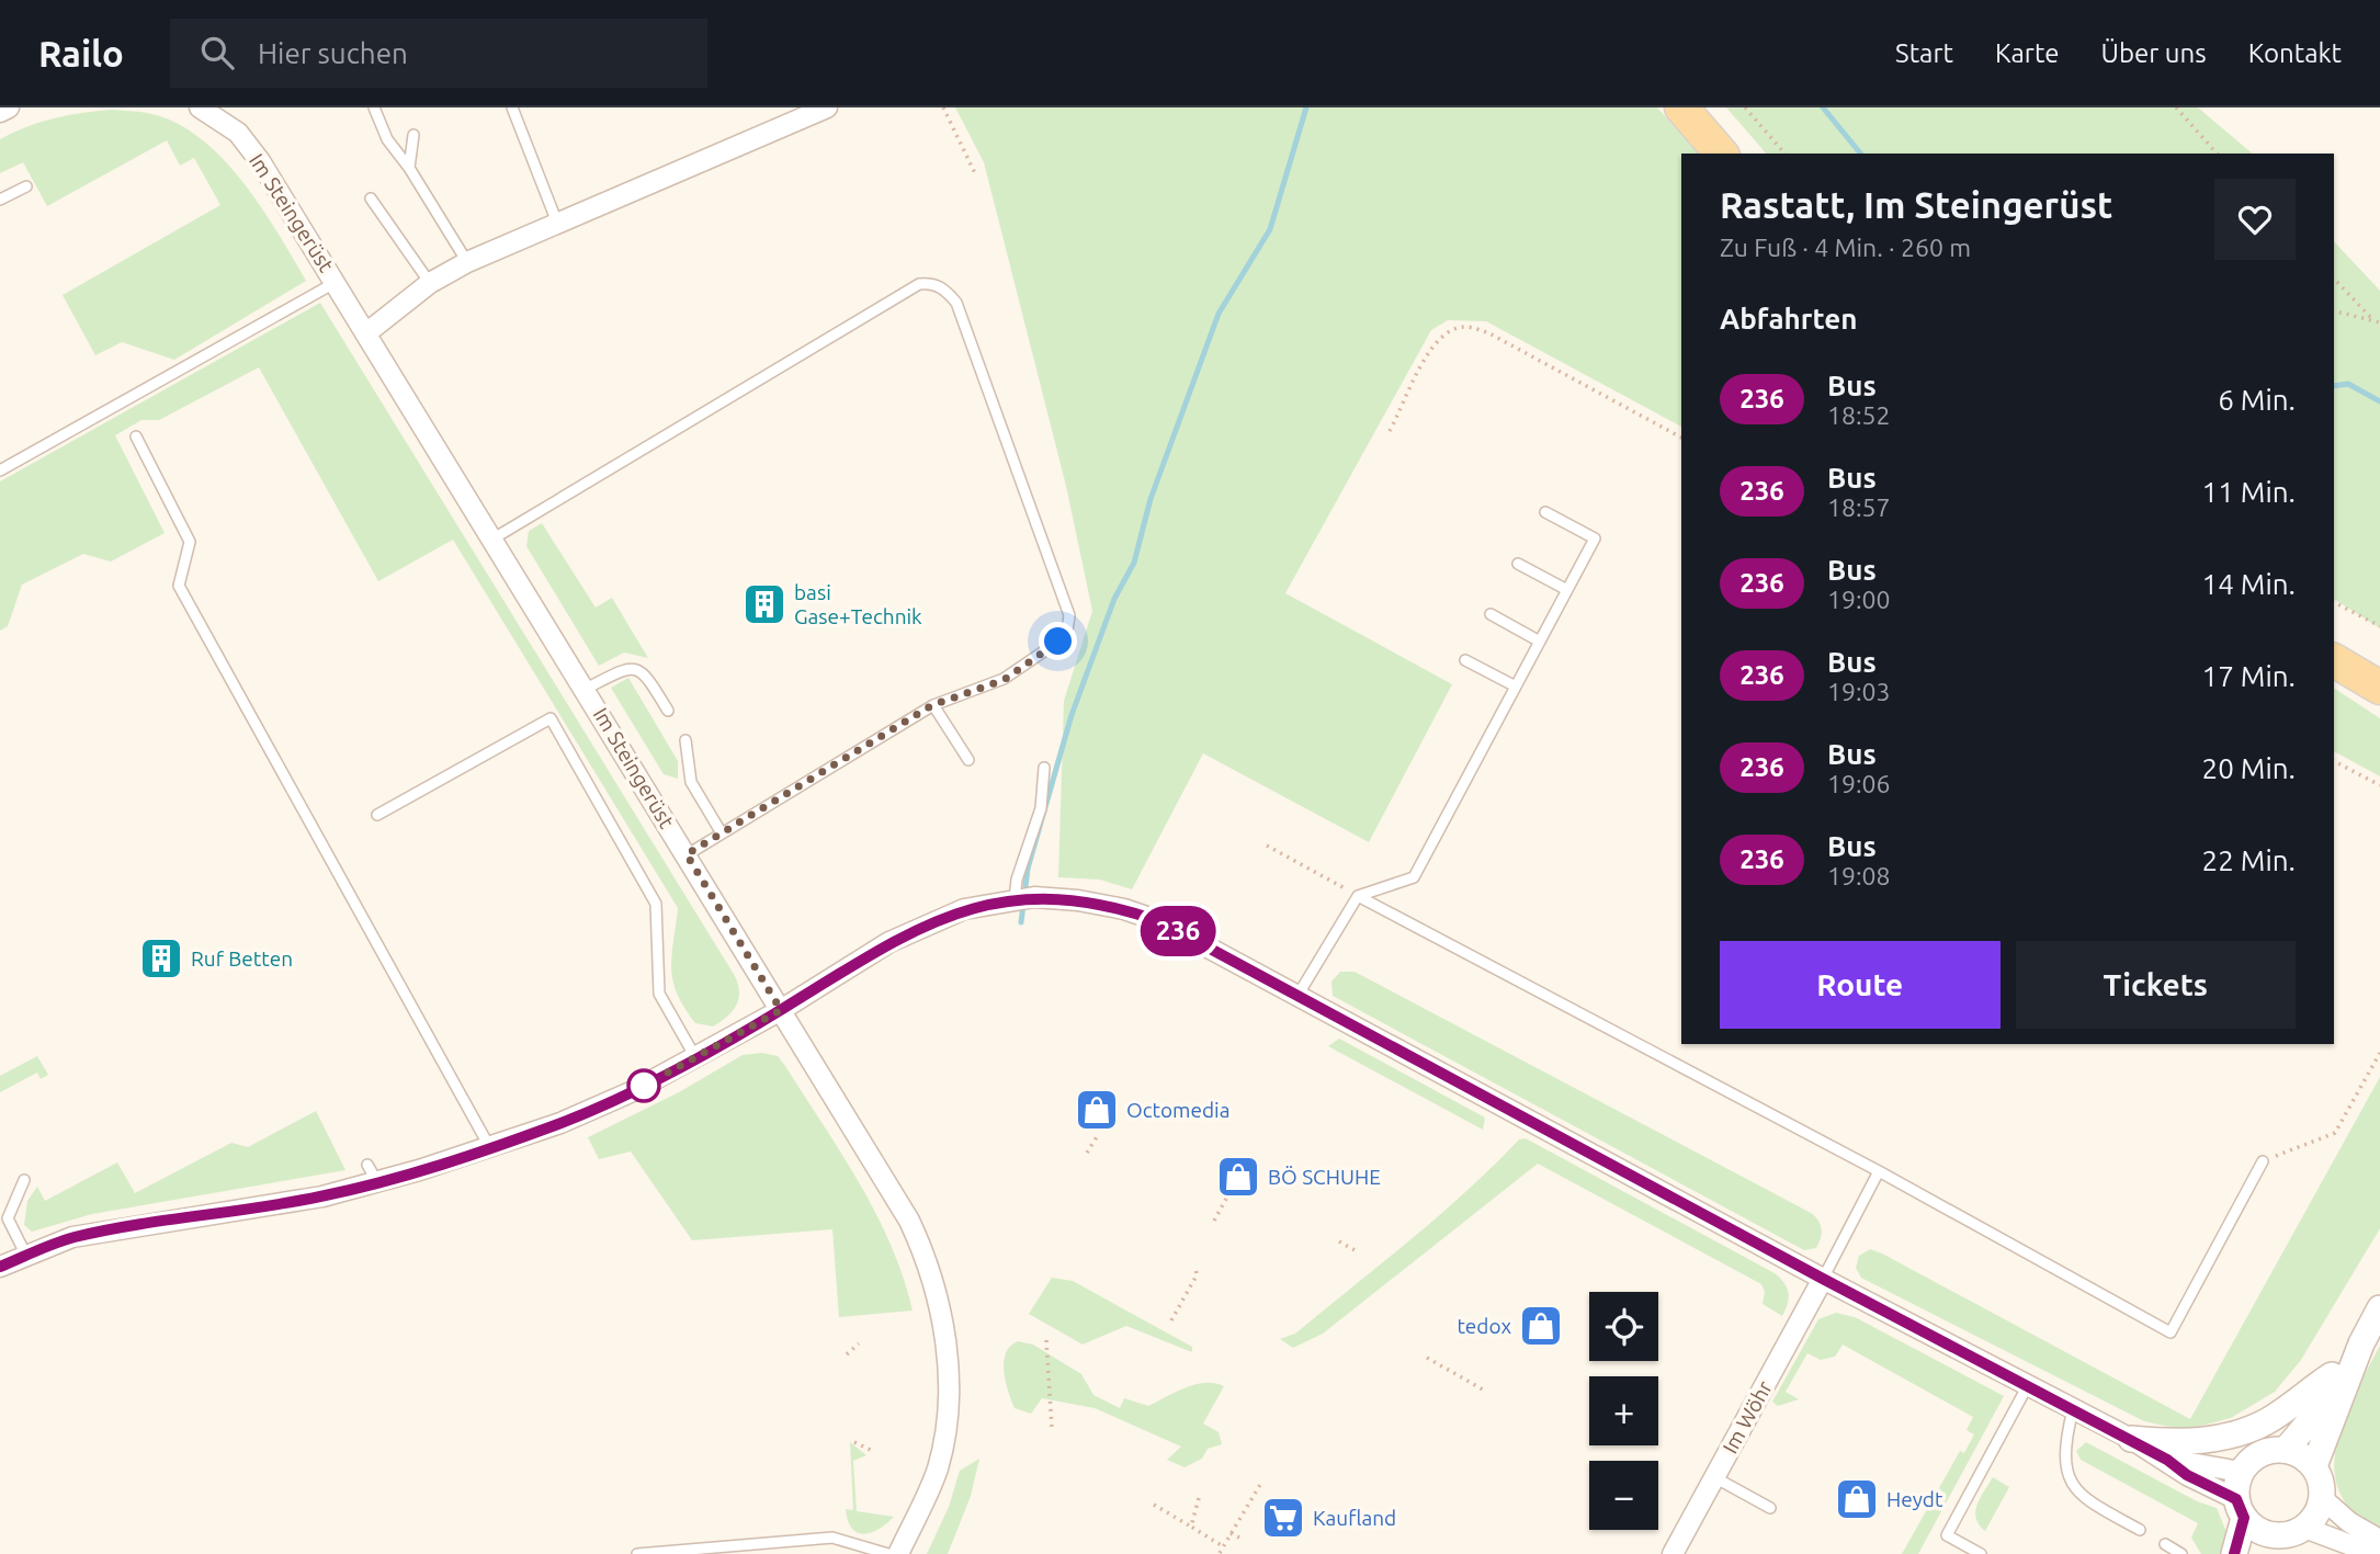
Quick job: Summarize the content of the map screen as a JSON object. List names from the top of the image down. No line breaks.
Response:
{"streets":{"street":["Im Steingerüst","Im Wöhr"]},"places":{"building":["basi Gase+Technik","Ruf Betten"],"shop":["Octomedia","BÖ SCHUHE","tedox","Heydt"],"supermarket":["Kaufland"]},"lines":["bus line 236"],"page":{"header":"Railo","search":"Hier suchen","nav":["Start","Karte","Über uns","Kontakt"],"on_map":"236","heading":[["Rastatt, Im Steingerüst","Zu Fuß · 4 Min. · 260 m"],"Abfahrten"],"list":[{"mark":"236","name":"Bus","note":"18:52","value":"6 Min."},{"mark":"236","name":"Bus","note":"18:57","value":"11 Min."},{"mark":"236","name":"Bus","note":"19:00","value":"14 Min."},{"mark":"236","name":"Bus","note":"19:03","value":"17 Min."},{"mark":"236","name":"Bus","note":"19:06","value":"20 Min."},{"mark":"236","name":"Bus","note":"19:08","value":"22 Min."}],"buttons":["Route","Tickets"],"map_buttons":["+","−"]}}
